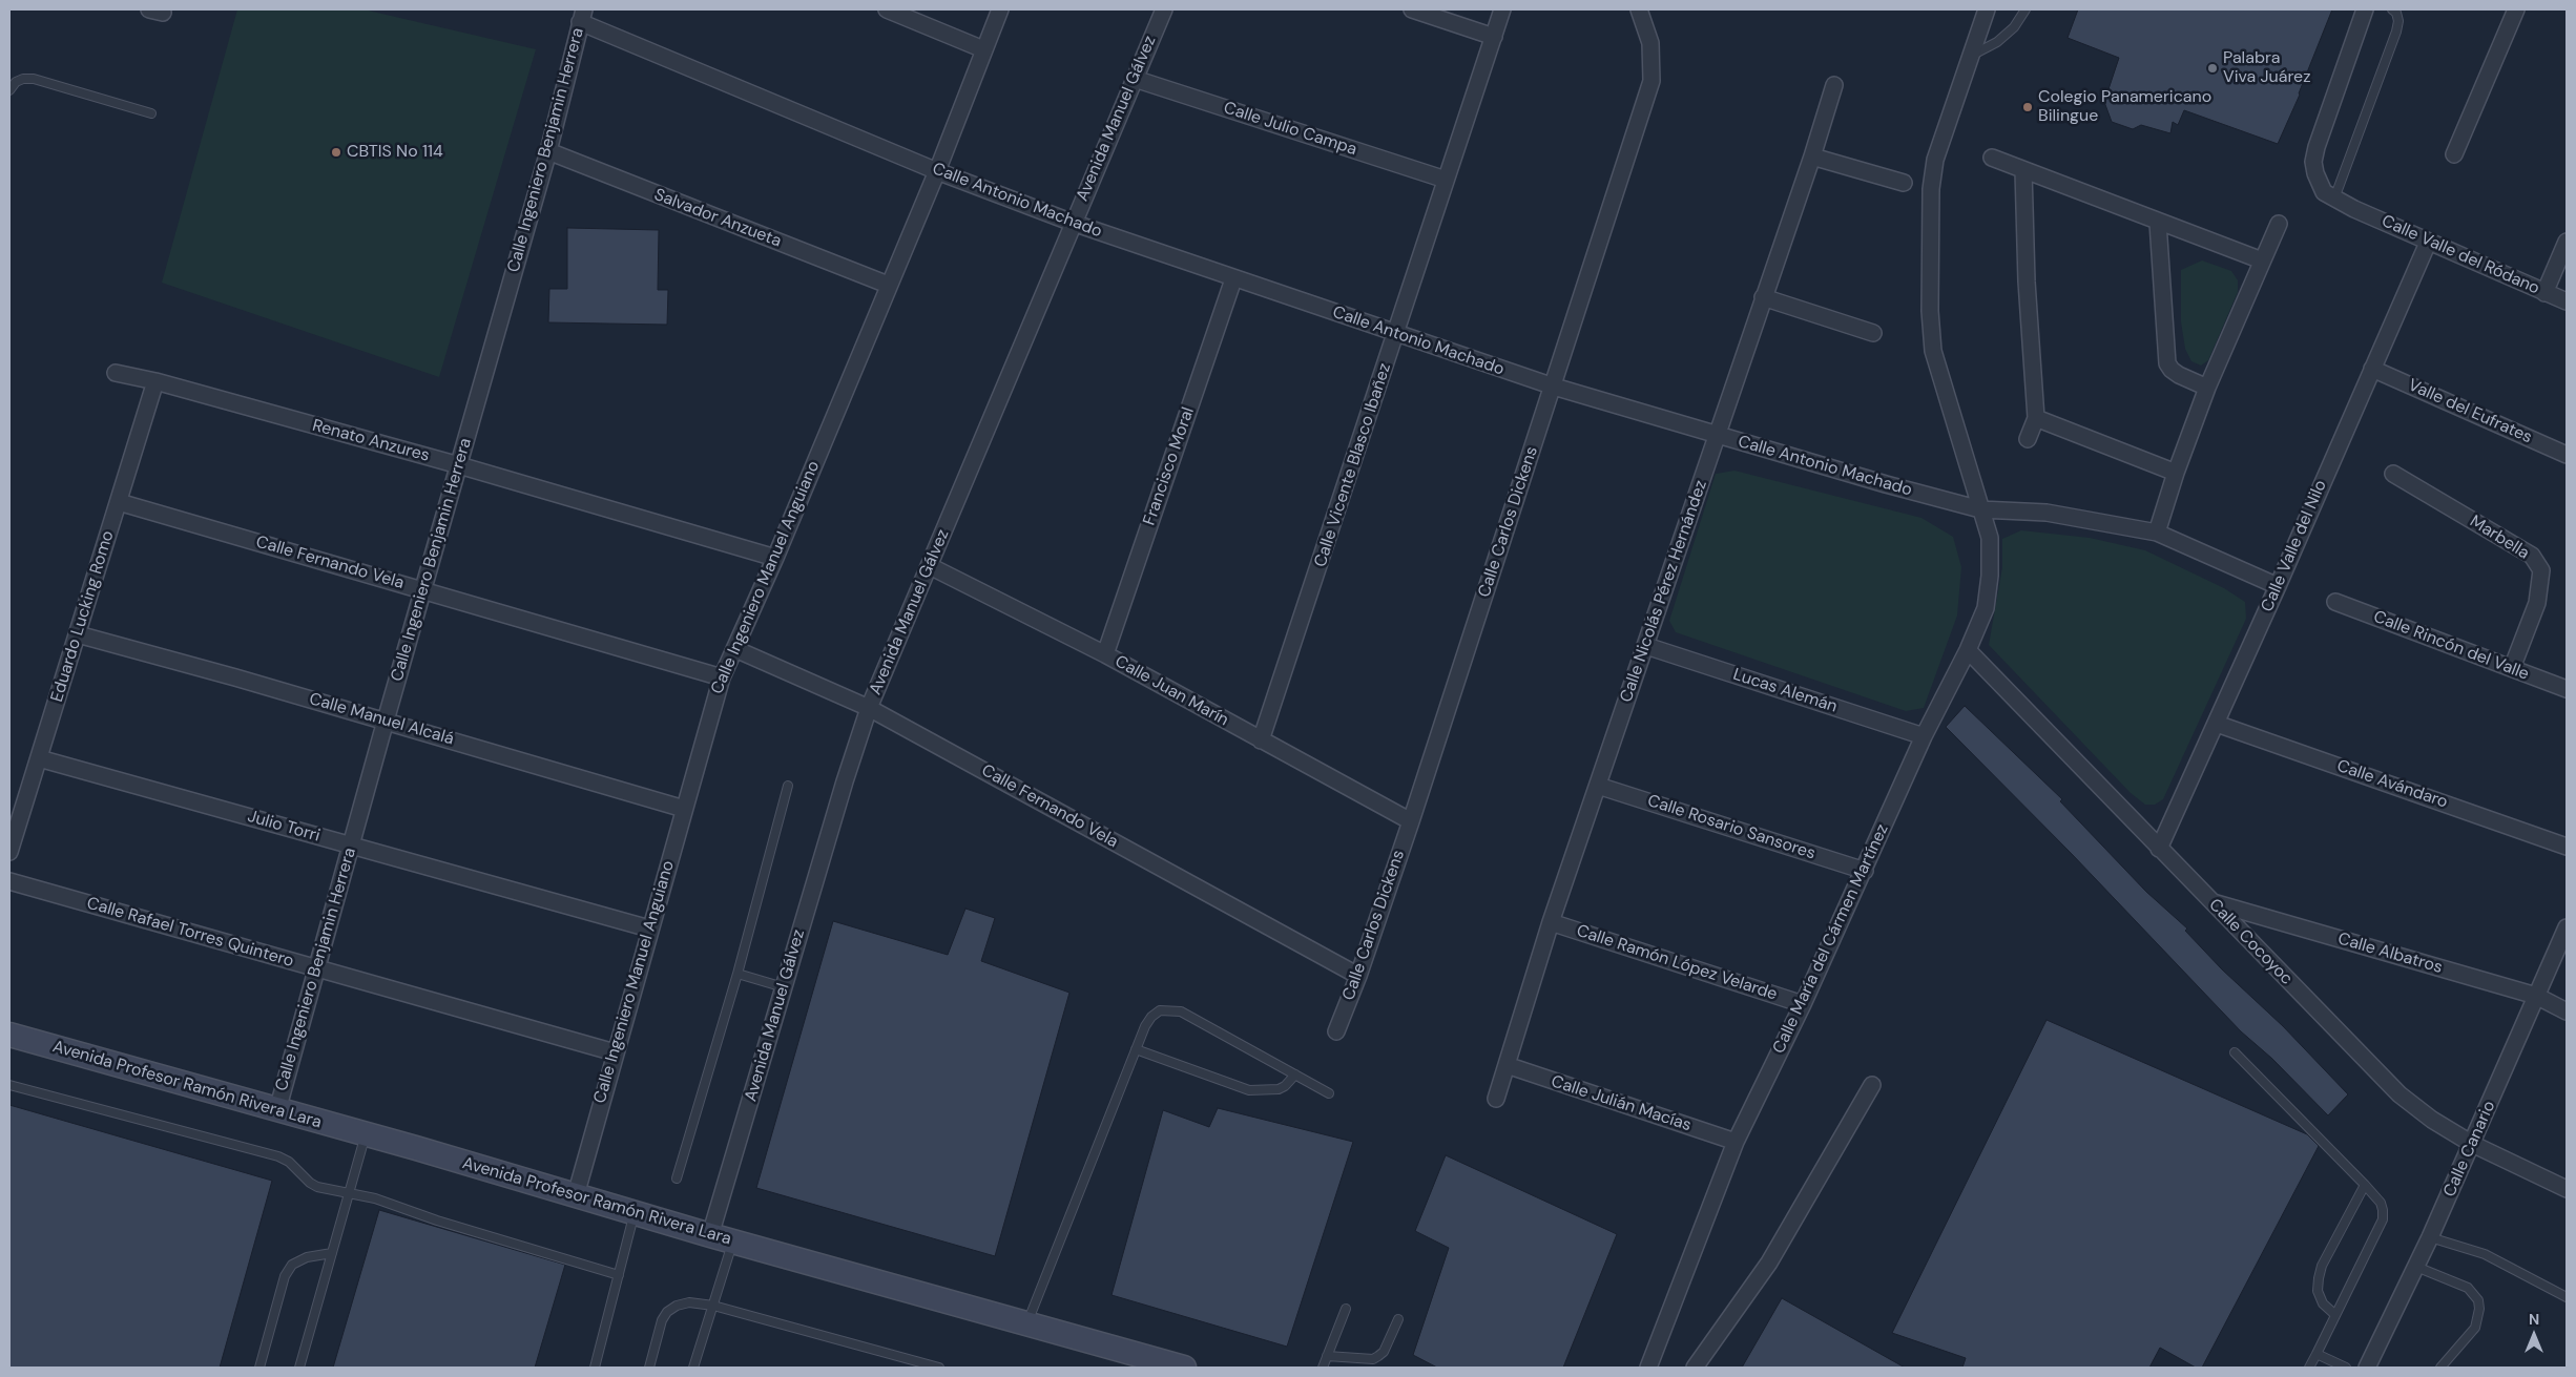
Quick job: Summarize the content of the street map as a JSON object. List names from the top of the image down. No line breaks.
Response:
{"streets":{"main road":["Avenida Profesor Ramón Rivera Lara"],"street":["Avenida Manuel Gálvez","Calle Julio Campa","Calle Ingeniero Benjamin Herrera","Calle Antonio Machado","Salvador Anzueta","Calle Valle del Ródano","Valle del Eufrates","Renato Anzures","Calle Vicente Blasco Ibañez","Francisco Moral","Calle Carlos Dickens","Marbella","Calle Valle del Nilo","Calle Fernando Vela","Calle Ingeniero Manuel Anguiano","Calle Nicolás Pérez Hernández","Eduardo Lucking Romo","Calle Rincón del Valle","Calle Juan Marín","Lucas Alemán","Calle Manuel Alcalá","Calle Avándaro","Julio Torri","Calle Rosario Sansores","Calle Rafael Torres Quintero","Calle María del Cármen Martínez","Calle Cocoyoc","Calle Albatros","Calle Ramón López Velarde","Calle Julián Macías","Calle Canario"]},"crossings":[["Avenida Manuel Gálvez","Calle Julio Campa"],["Avenida Manuel Gálvez","Calle Antonio Machado"],["Avenida Manuel Gálvez","Calle Fernando Vela"],["Avenida Manuel Gálvez","Calle Juan Marín"],["Avenida Manuel Gálvez","Avenida Profesor Ramón Rivera Lara"],["Calle Julio Campa","Calle Vicente Blasco Ibañez"],["Calle Ingeniero Benjamin Herrera","Calle Antonio Machado"],["Calle Ingeniero Benjamin Herrera","Salvador Anzueta"],["Calle Ingeniero Benjamin Herrera","Renato Anzures"],["Calle Ingeniero Benjamin Herrera","Calle Fernando Vela"],["Calle Ingeniero Benjamin Herrera","Calle Manuel Alcalá"],["Calle Ingeniero Benjamin Herrera","Julio Torri"],["Calle Ingeniero Benjamin Herrera","Calle Rafael Torres Quintero"],["Calle Ingeniero Benjamin Herrera","Avenida Profesor Ramón Rivera Lara"],["Calle Antonio Machado","Calle Vicente Blasco Ibañez"],["Calle Antonio Machado","Francisco Moral"],["Calle Antonio Machado","Calle Carlos Dickens"],["Calle Antonio Machado","Calle Valle del Nilo"],["Calle Antonio Machado","Calle Ingeniero Manuel Anguiano"],["Calle Antonio Machado","Calle Nicolás Pérez Hernández"],["Calle Antonio Machado","Calle María del Cármen Martínez"],["Salvador Anzueta","Calle Ingeniero Manuel Anguiano"],["Calle Valle del Ródano","Calle Valle del Nilo"],["Valle del Eufrates","Calle Valle del Nilo"],["Renato Anzures","Calle Ingeniero Manuel Anguiano"],["Renato Anzures","Eduardo Lucking Romo"],["Calle Vicente Blasco Ibañez","Calle Juan Marín"],["Francisco Moral","Calle Juan Marín"],["Calle Carlos Dickens","Calle Fernando Vela"],["Calle Carlos Dickens","Calle Juan Marín"],["Marbella","Calle Rincón del Valle"],["Calle Valle del Nilo","Calle Avándaro"],["Calle Valle del Nilo","Calle Cocoyoc"],["Calle Fernando Vela","Calle Ingeniero Manuel Anguiano"],["Calle Fernando Vela","Eduardo Lucking Romo"],["Calle Ingeniero Manuel Anguiano","Calle Manuel Alcalá"],["Calle Ingeniero Manuel Anguiano","Julio Torri"],["Calle Ingeniero Manuel Anguiano","Calle Rafael Torres Quintero"],["Calle Ingeniero Manuel Anguiano","Avenida Profesor Ramón Rivera Lara"],["Calle Nicolás Pérez Hernández","Lucas Alemán"],["Calle Nicolás Pérez Hernández","Calle Rosario Sansores"],["Calle Nicolás Pérez Hernández","Calle Ramón López Velarde"],["Calle Nicolás Pérez Hernández","Calle Julián Macías"],["Eduardo Lucking Romo","Calle Manuel Alcalá"],["Eduardo Lucking Romo","Julio Torri"],["Lucas Alemán","Calle María del Cármen Martínez"],["Calle Rosario Sansores","Calle María del Cármen Martínez"],["Calle María del Cármen Martínez","Calle Cocoyoc"],["Calle María del Cármen Martínez","Calle Ramón López Velarde"],["Calle María del Cármen Martínez","Calle Julián Macías"],["Calle Cocoyoc","Calle Albatros"],["Calle Cocoyoc","Calle Canario"],["Calle Albatros","Calle Canario"]],"places":["Palabra Viva Juárez","Colegio Panamericano Bilingue","CBTIS No 114"],"north":"top"}
